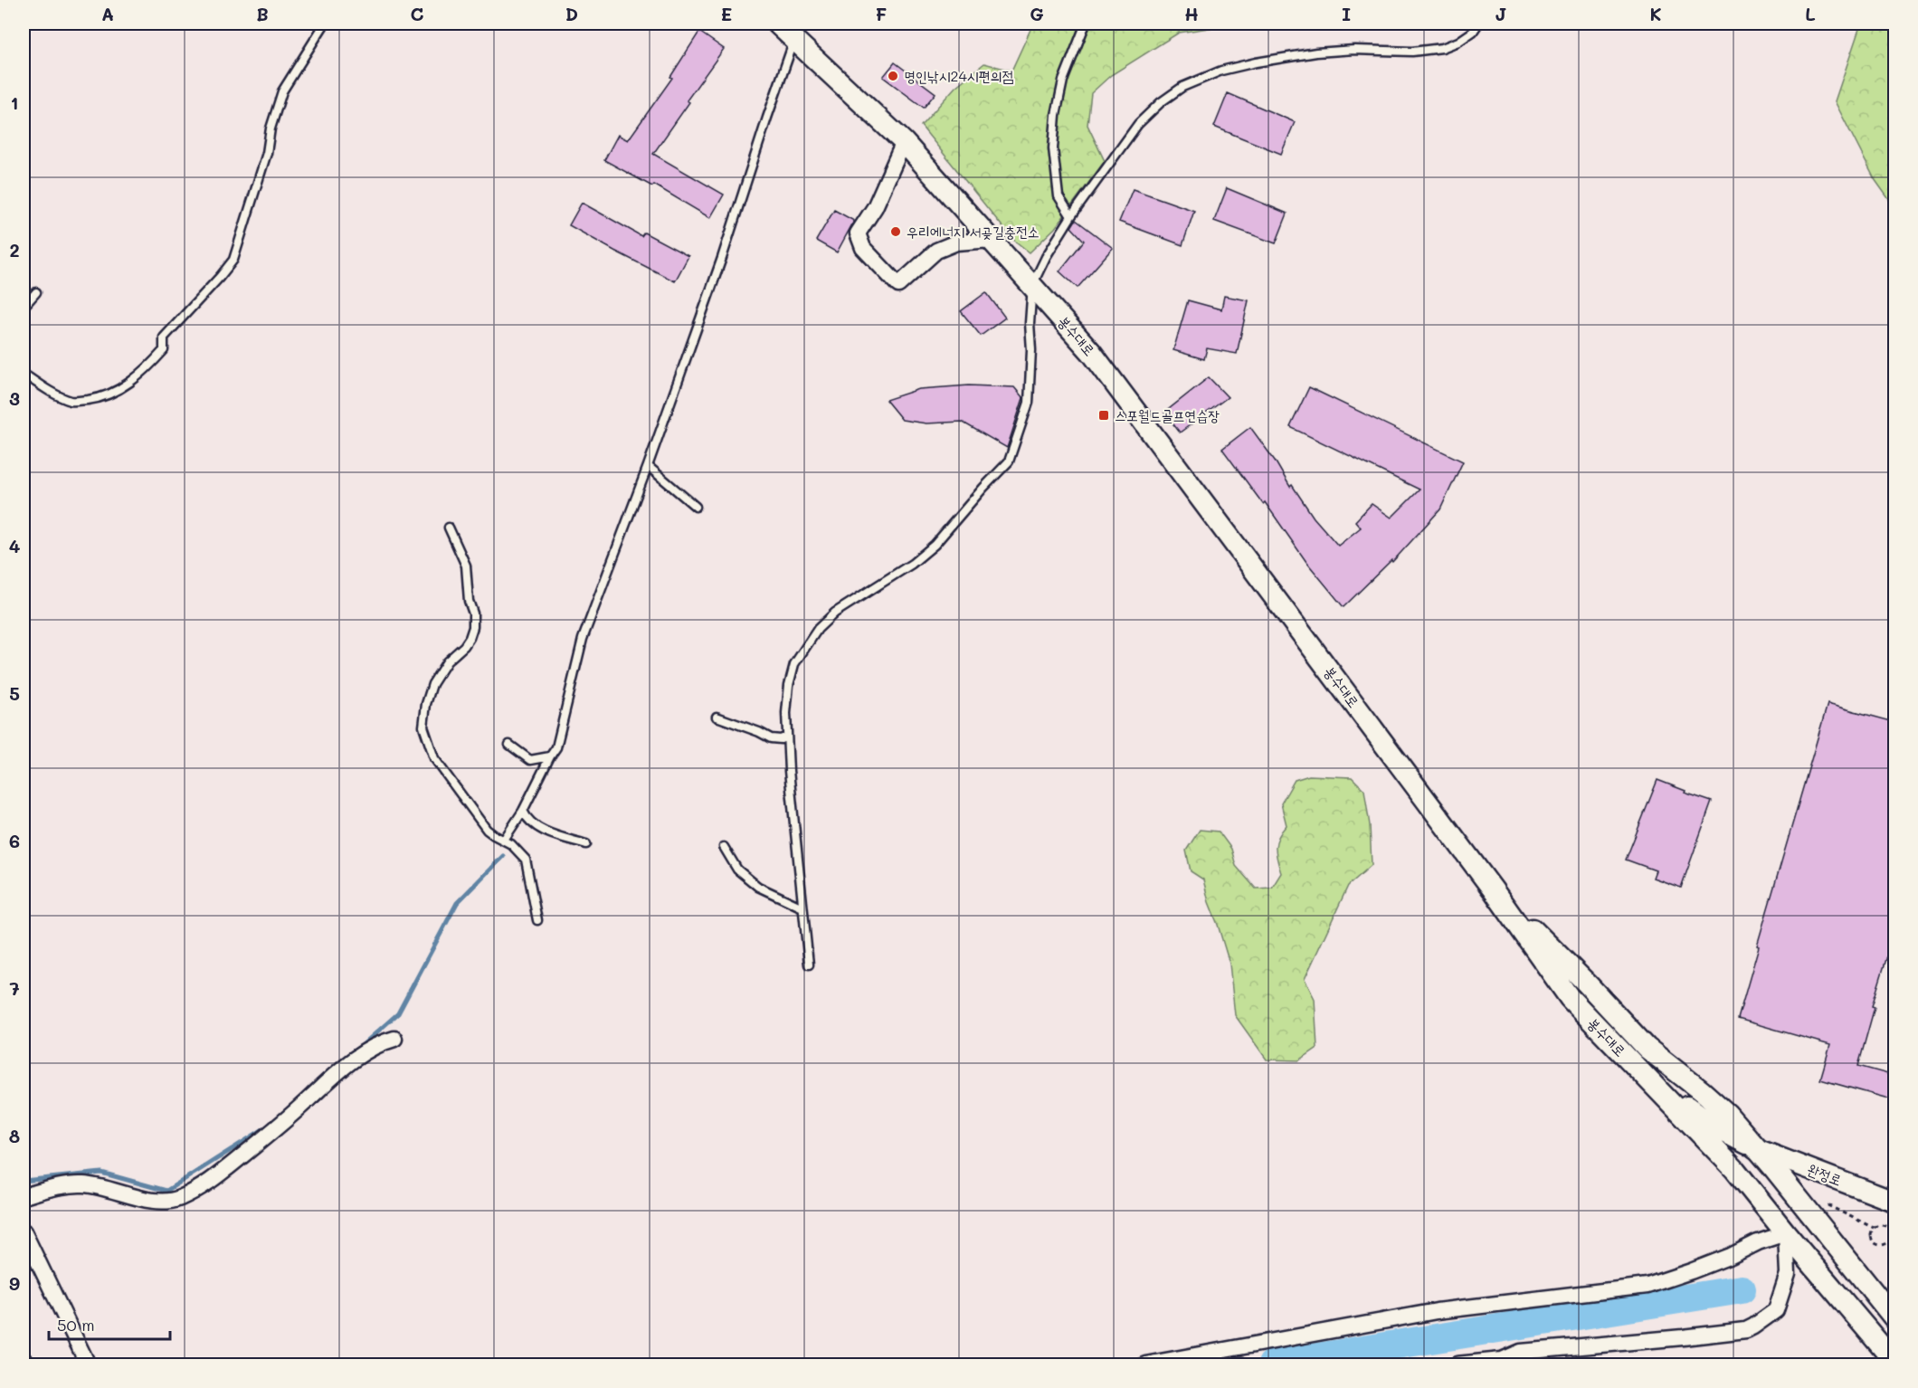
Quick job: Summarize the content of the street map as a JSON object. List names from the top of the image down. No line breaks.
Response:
{"streets":{"main road":["봉수대로"],"street":["완정로"]},"places":{"other":["명인낚시24시편의점","우리에너지 서곶길충전소"],"transit":["스포월드골프연습장"]},"scale_bar":"50 m","grid":{"columns":["A","B","C","D","E","F","G","H","I","J","K","L"],"rows":["1","2","3","4","5","6","7","8","9"]}}
